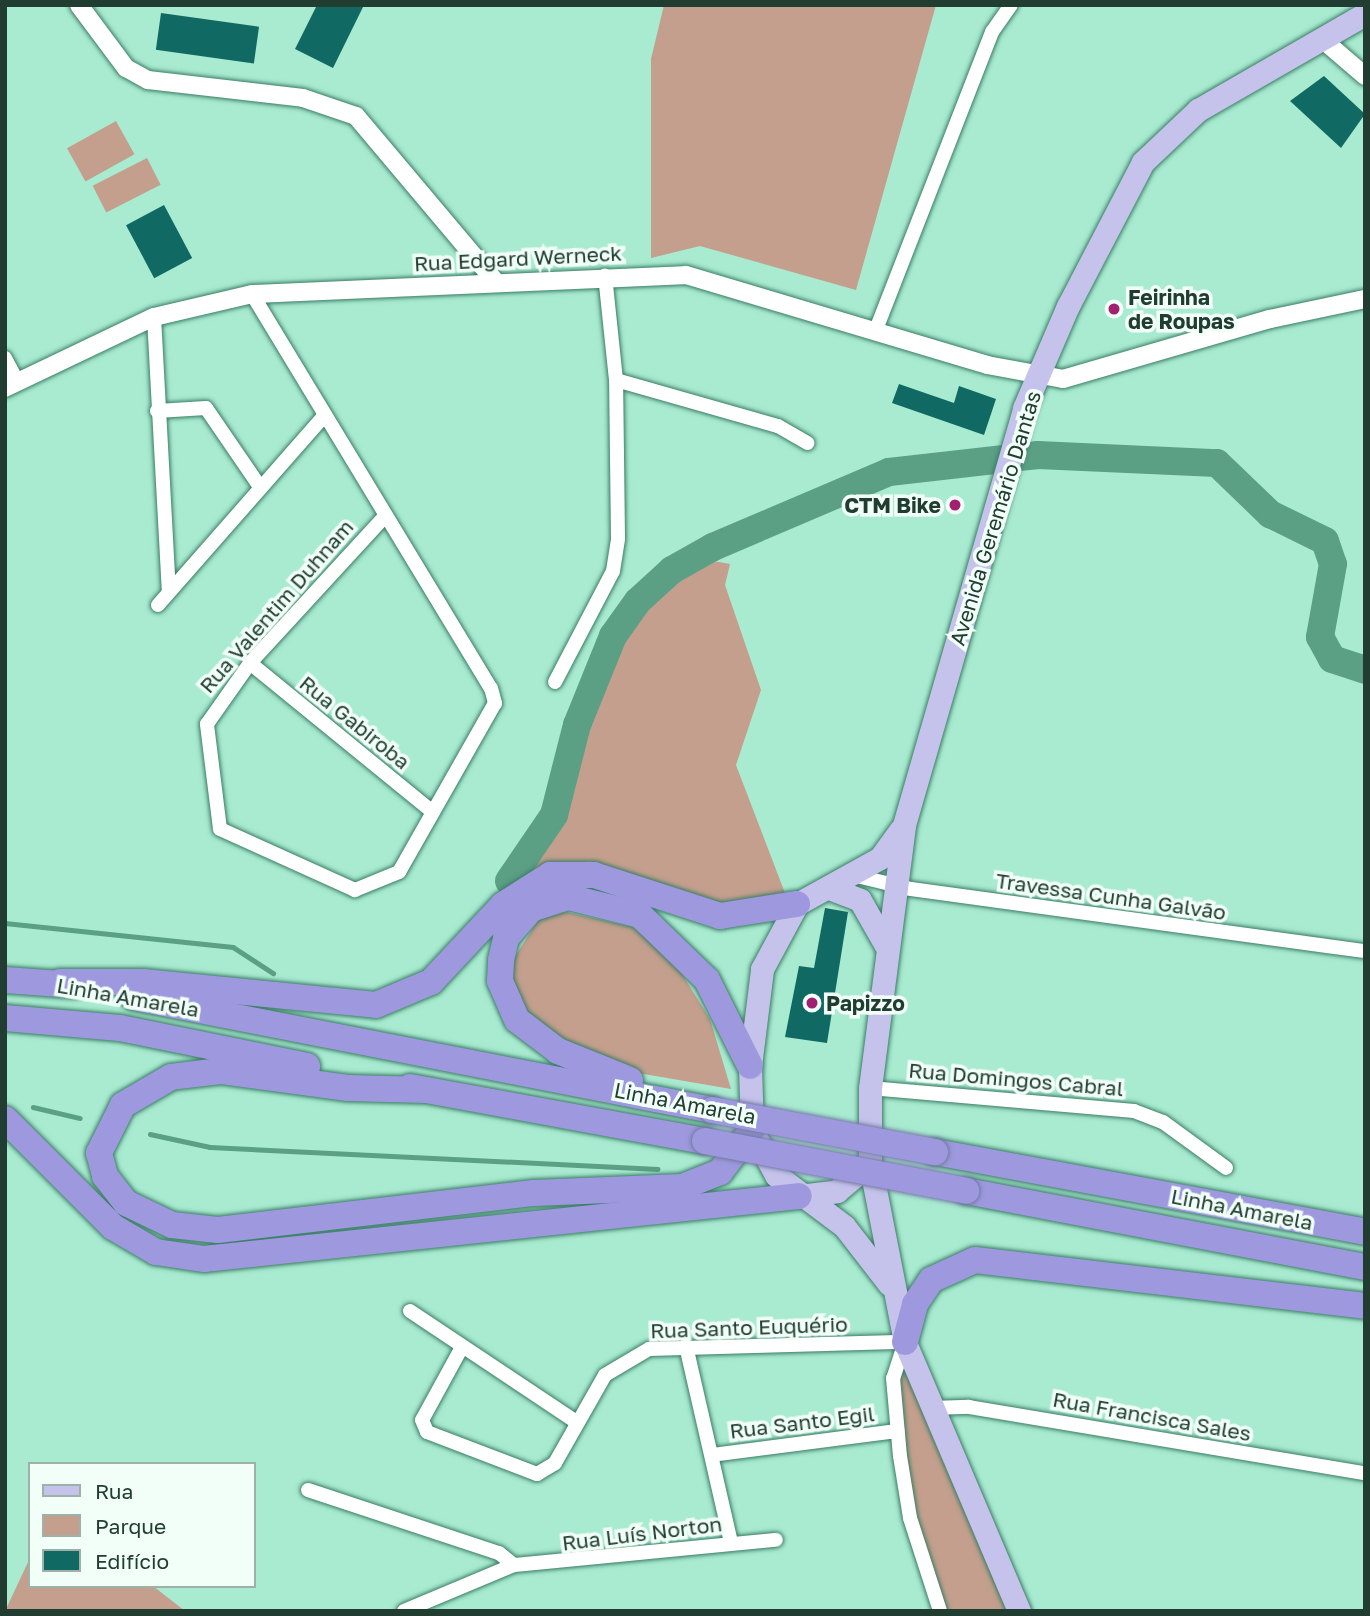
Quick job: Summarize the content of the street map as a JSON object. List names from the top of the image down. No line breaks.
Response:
{"streets":{"highway":["Linha Amarela"],"main road":["Avenida Geremário Dantas"],"street":["Rua Edgard Werneck","Rua Valentim Duhnam","Rua Gabiroba","Travessa Cunha Galvão","Rua Domingos Cabral","Rua Santo Euquério","Rua Francisca Sales","Rua Santo Egil","Rua Luís Norton"]},"crossings":[["Rua Edgard Werneck","Avenida Geremário Dantas"],["Rua Edgard Werneck","Rua Valentim Duhnam"],["Avenida Geremário Dantas","Travessa Cunha Galvão"],["Avenida Geremário Dantas","Rua Domingos Cabral"],["Avenida Geremário Dantas","Rua Santo Euquério"],["Avenida Geremário Dantas","Rua Francisca Sales"],["Rua Valentim Duhnam","Rua Gabiroba"]],"places":["Feirinha de Roupas","CTM Bike","Papizzo"],"legend":["Rua","Parque","Edifício"]}
